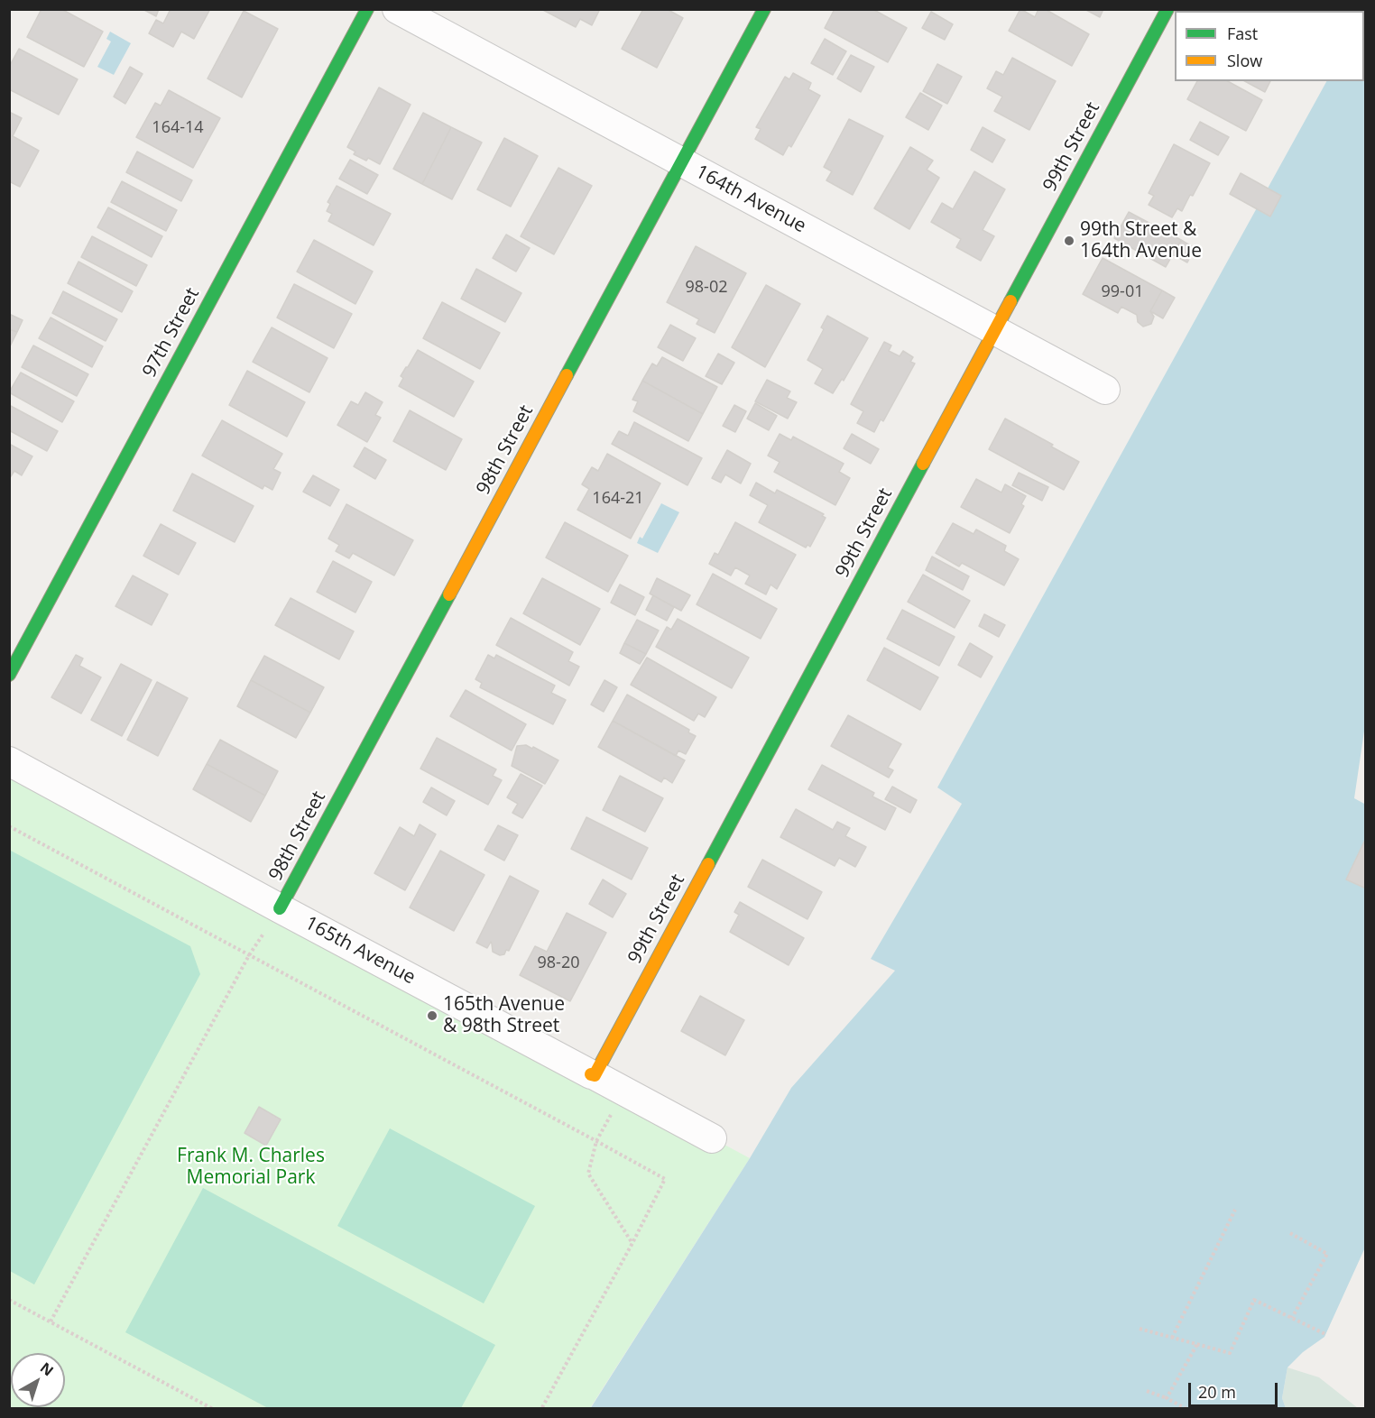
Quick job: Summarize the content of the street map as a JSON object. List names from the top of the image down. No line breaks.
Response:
{"streets":{"street":["99th Street","164th Avenue","97th Street","98th Street","165th Avenue"]},"crossings":[["99th Street","164th Avenue"],["99th Street","165th Avenue"],["164th Avenue","98th Street"],["98th Street","165th Avenue"]],"parks":["Frank M. Charles Memorial Park"],"places":["99th Street & 164th Avenue","165th Avenue & 98th Street"],"house_numbers":["164-14","98-02","99-01","164-21","98-20"],"legend":["Fast","Slow"],"scale_bar":"20 m","north":"top right"}
